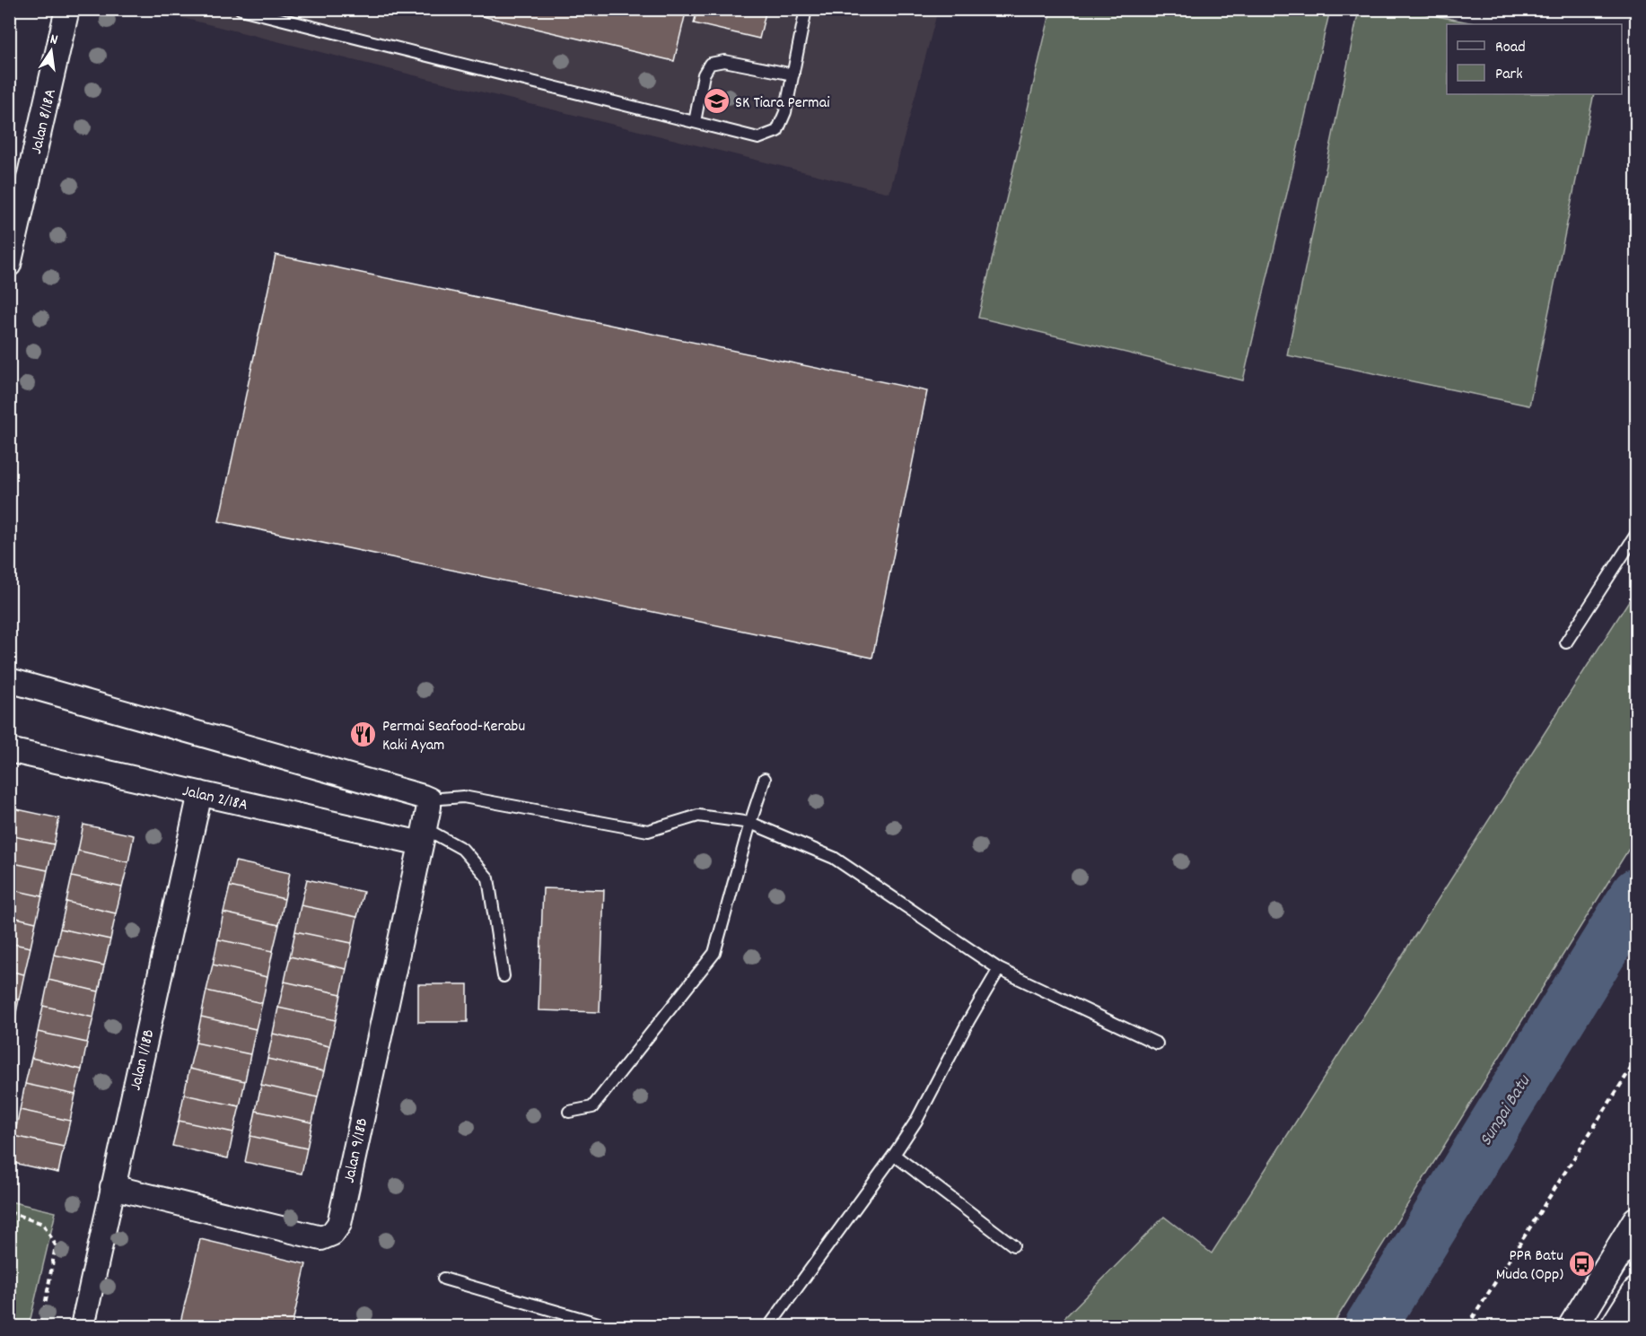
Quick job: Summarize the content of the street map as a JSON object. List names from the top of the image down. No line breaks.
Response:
{"streets":{"street":["Jalan 8/18A","Jalan 2/18A","Jalan 1/18B","Jalan 9/18B"]},"crossings":[["Jalan 2/18A","Jalan 1/18B"],["Jalan 2/18A","Jalan 9/18B"],["Jalan 1/18B","Jalan 9/18B"]],"water":["Sungai Batu"],"places":{"school or university":["SK Tiara Permai"],"restaurant":["Permai Seafood-Kerabu Kaki Ayam"],"bus stop":["PPR Batu Muda (Opp)"]},"legend":["Road","Park"],"north":"top"}
